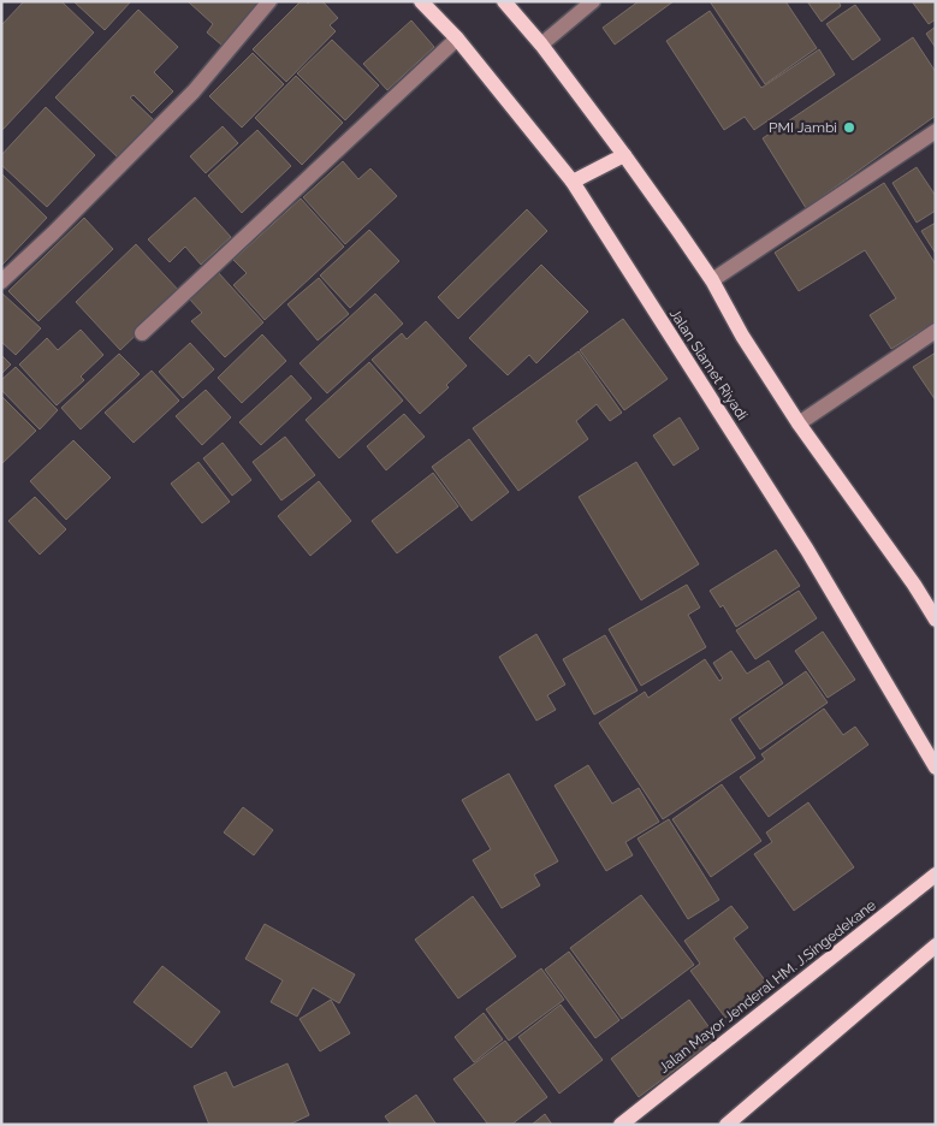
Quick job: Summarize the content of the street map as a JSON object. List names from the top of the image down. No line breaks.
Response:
{"streets":{"main road":["Jalan Slamet Riyadi","Jalan Mayor Jenderal HM. J.Singedekane"]},"places":["PMI Jambi"]}
